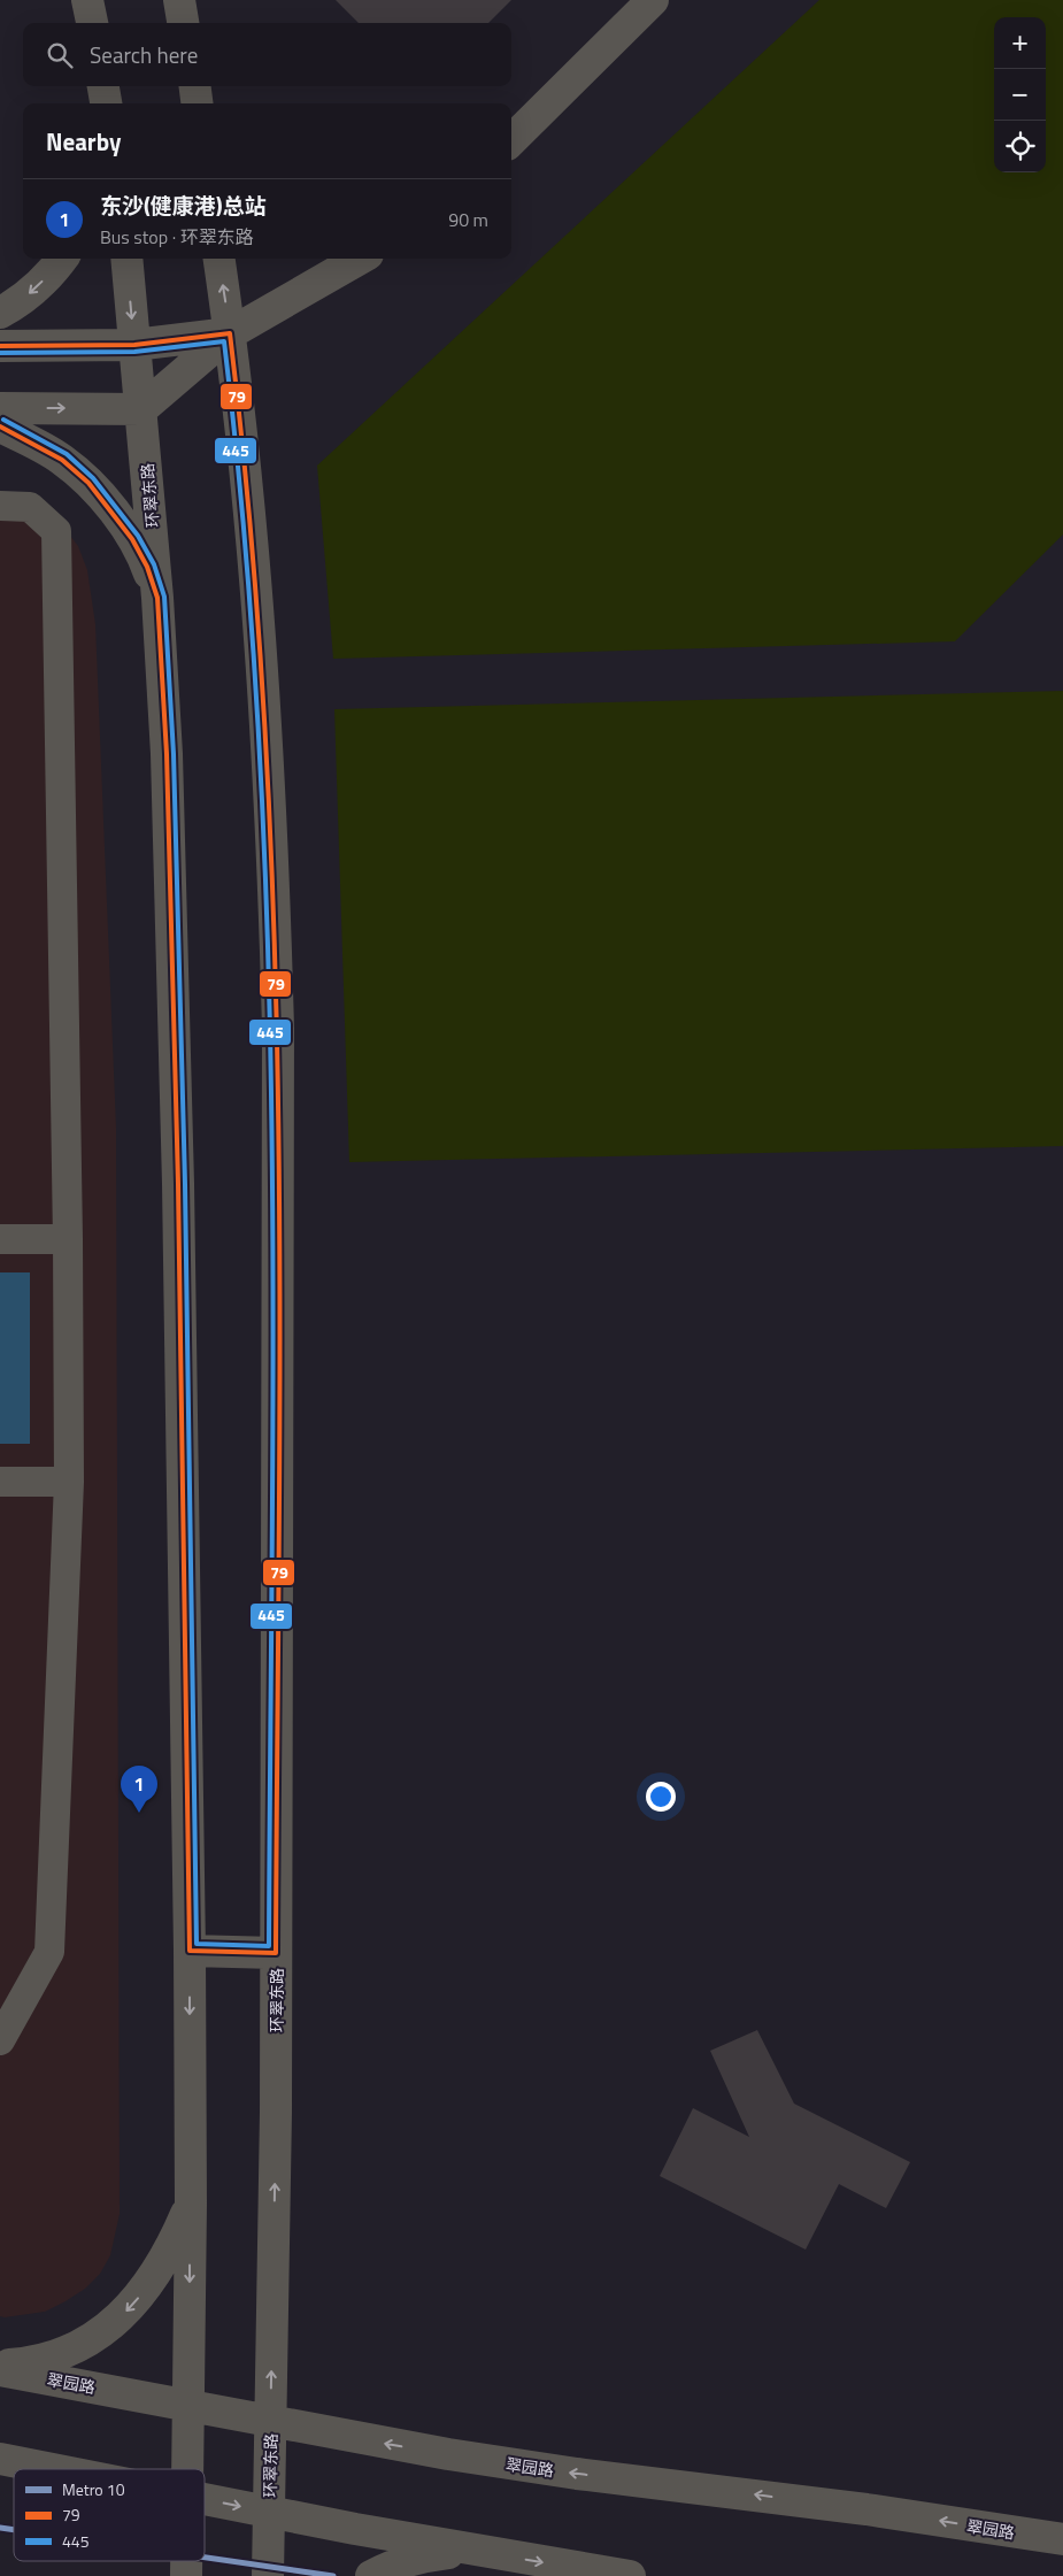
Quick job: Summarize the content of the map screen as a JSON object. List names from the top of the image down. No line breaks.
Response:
{"streets":{"street":["环翠东路","翠园路"]},"crossings":[["环翠东路","翠园路"]],"lines":["transit line 79","transit line 445","metro line 10"],"legend":["Metro 10","79","445"],"page":{"map_buttons":["+","−"],"search":"Search here","heading":"Nearby","list":[{"mark":"1","name":"东沙(健康港)总站","note":"Bus stop · 环翠东路","value":"90 m"}],"pins":"1"}}
